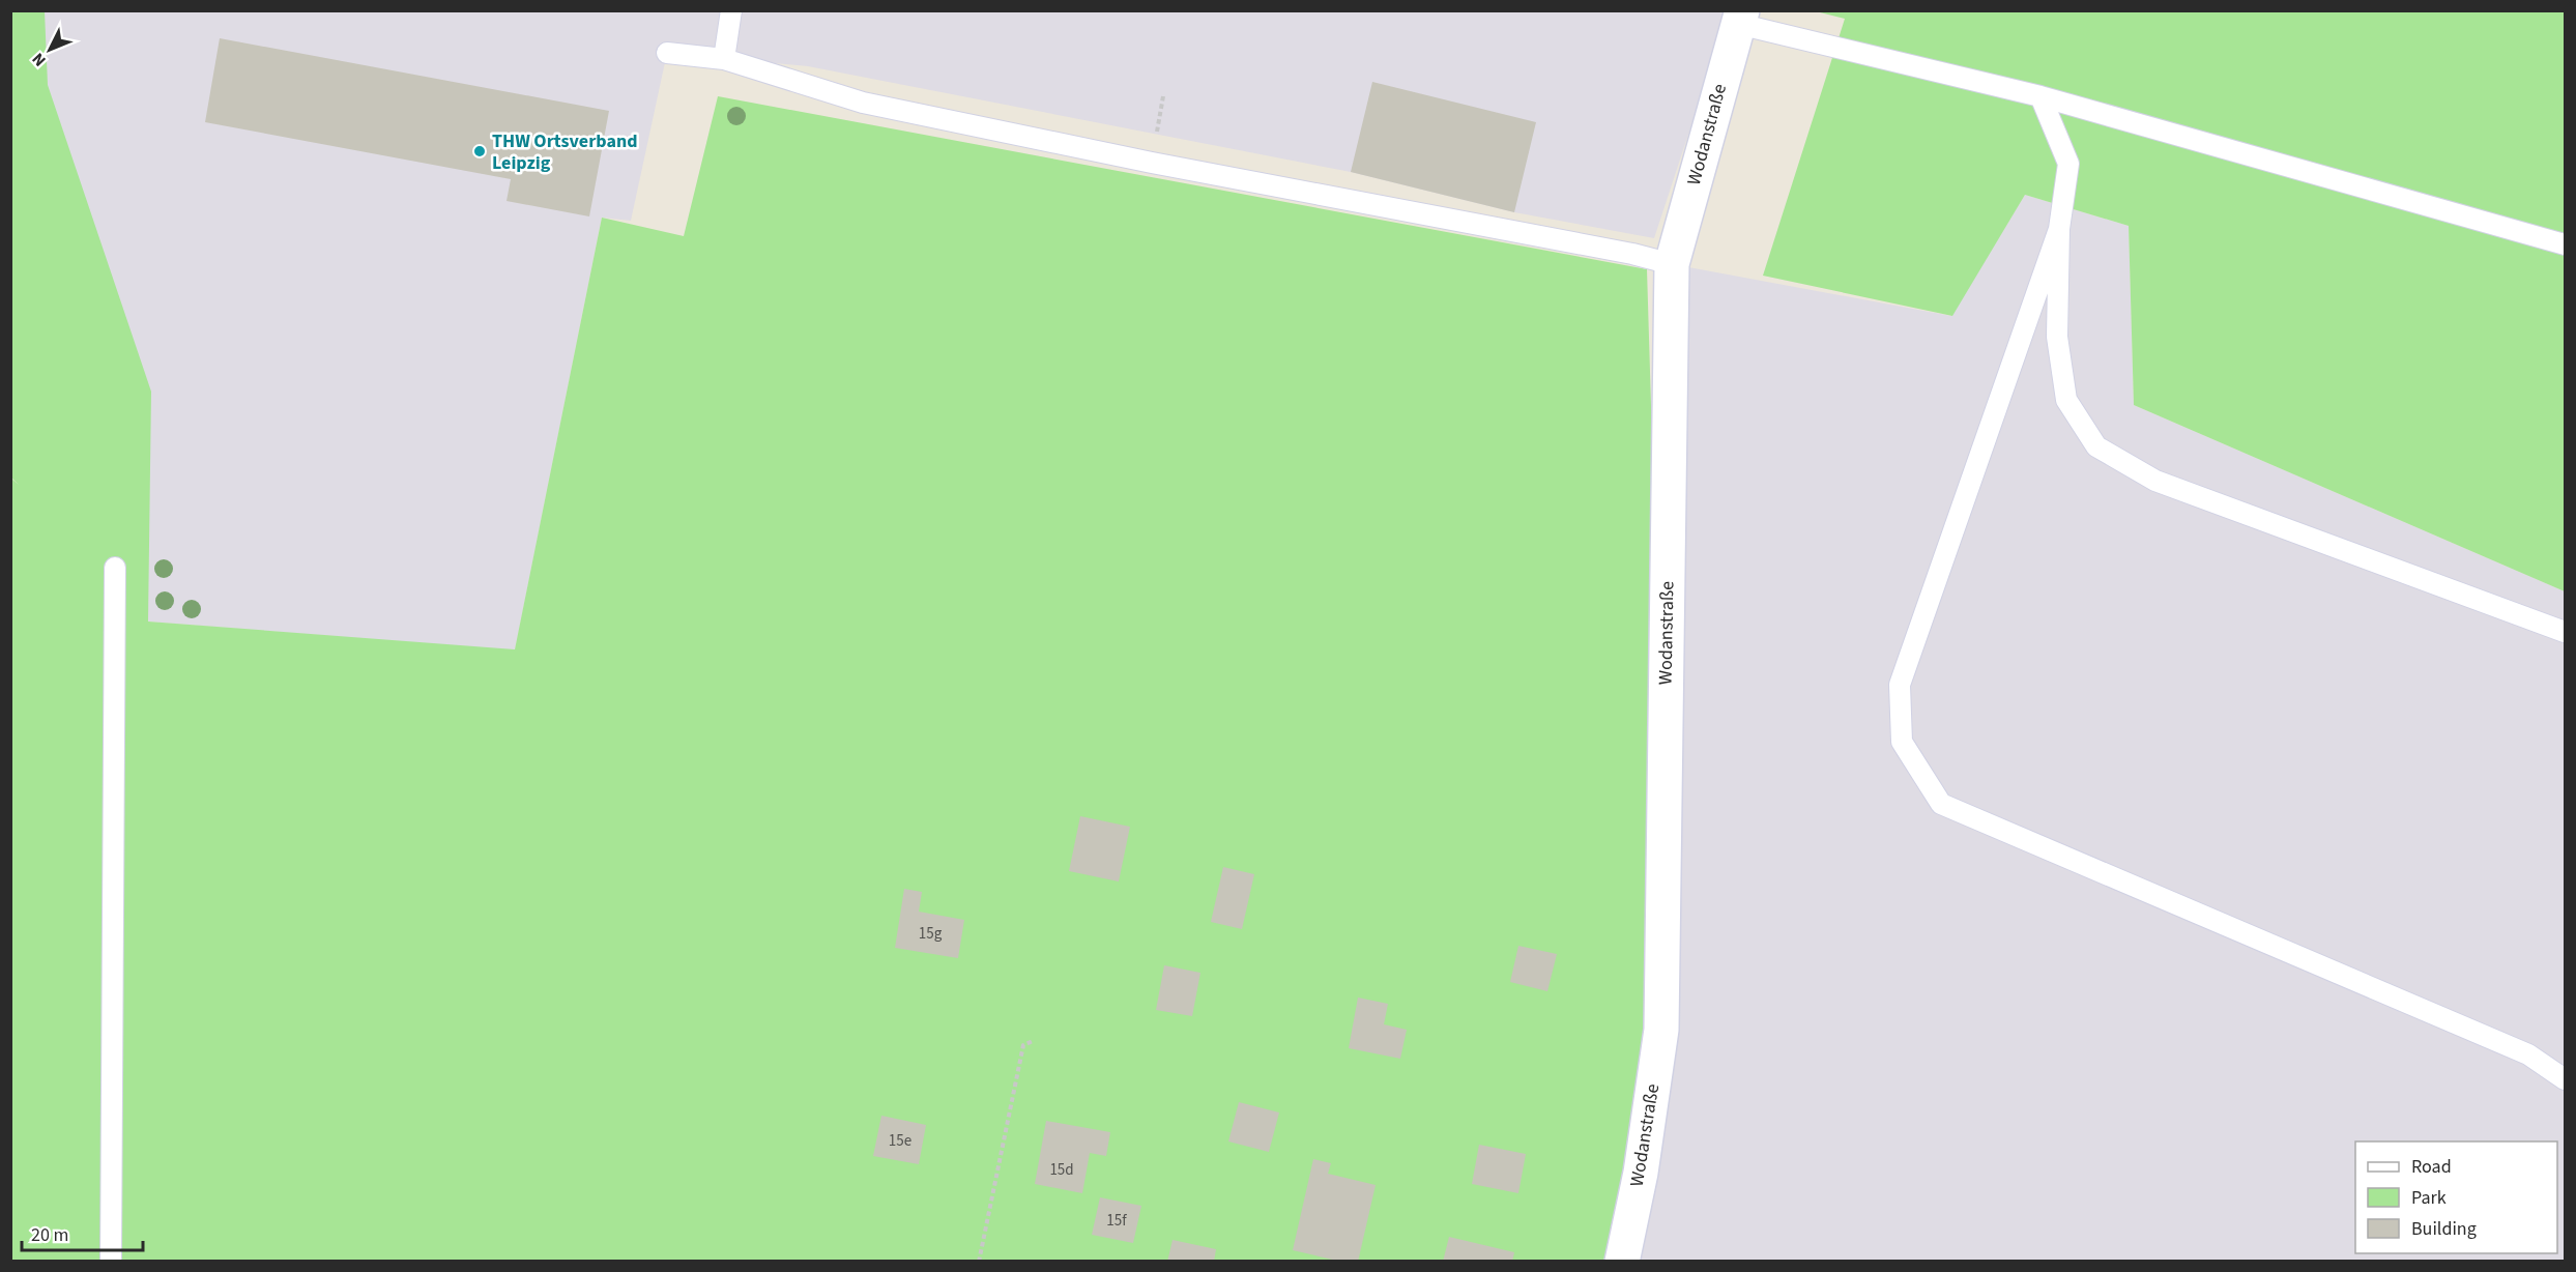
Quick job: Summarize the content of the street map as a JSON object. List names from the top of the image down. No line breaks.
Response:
{"streets":{"street":["Wodanstraße"]},"places":["THW Ortsverband Leipzig"],"house_numbers":["15g","15e","15d","15f"],"legend":["Road","Park","Building"],"scale_bar":"20 m","north":"bottom left"}
